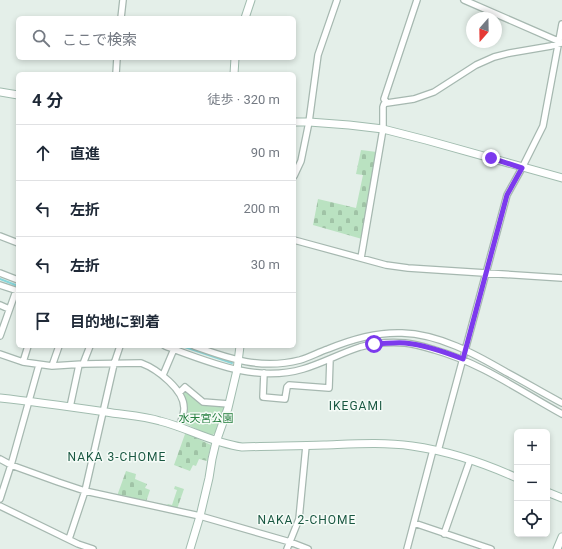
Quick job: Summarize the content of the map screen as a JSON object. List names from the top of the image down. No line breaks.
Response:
{"districts":["IKEGAMI","NAKA 3-CHOME","NAKA 2-CHOME"],"parks":["水天宮公園"],"north":"bottom","page":{"search":"ここで検索","heading":["4 分","徒歩 · 320 m"],"list":[["直進","90 m"],["左折","200 m"],["左折","30 m"],"目的地に到着"],"map_buttons":["+","−"]}}
